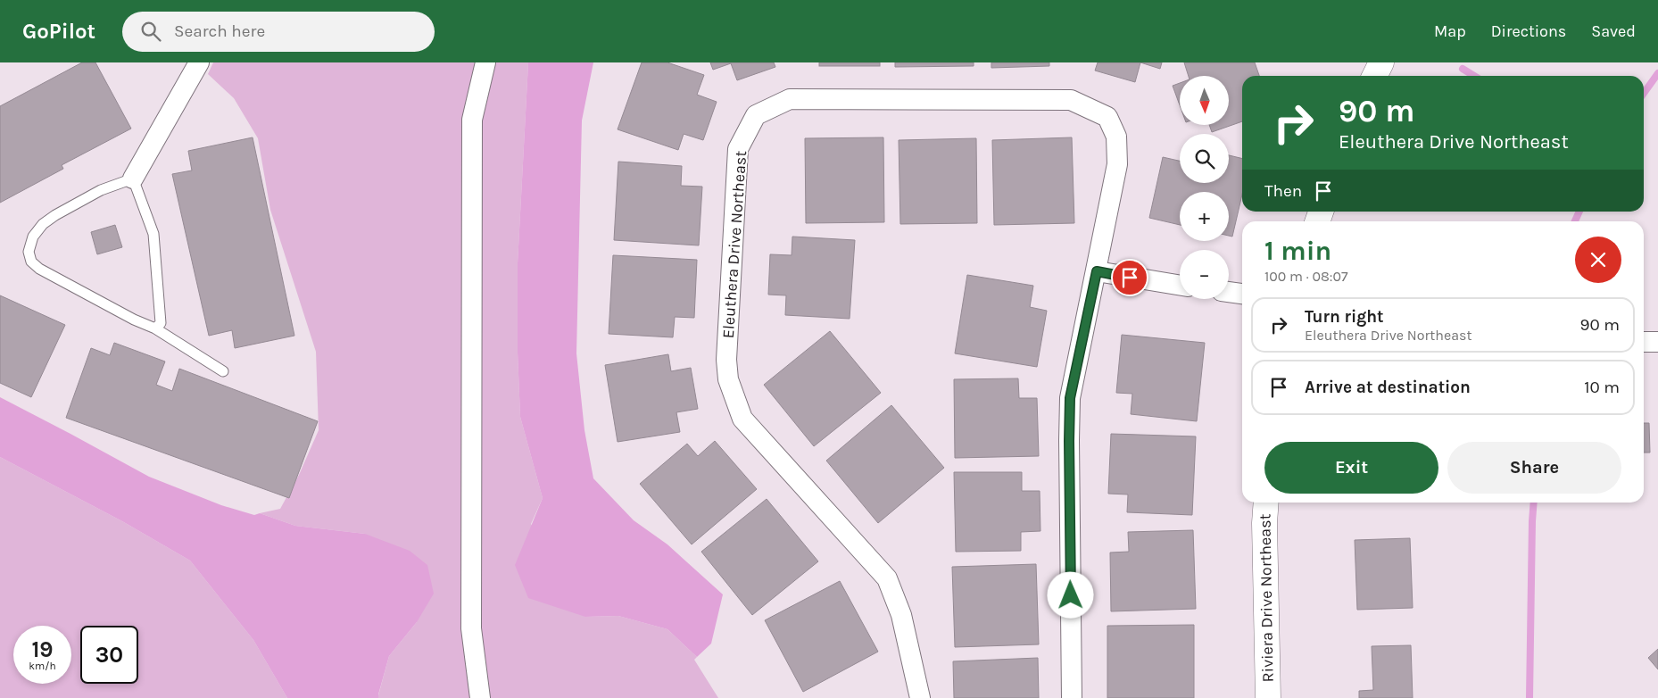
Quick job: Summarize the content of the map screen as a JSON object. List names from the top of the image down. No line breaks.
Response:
{"streets":{"street":["Eleuthera Drive Northeast","Riviera Drive Northeast"]},"north":"bottom","page":{"header":"GoPilot","search":"Search here","nav":["Map","Directions","Saved"],"map_buttons":["+","−"],"turn":["90 m","Eleuthera Drive Northeast"],"then":"Then","heading":["1 min","100 m · 08:07"],"list":[{"name":"Turn right","note":"Eleuthera Drive Northeast","value":"90 m"},{"name":"Arrive at destination","value":"10 m"}],"buttons":["Exit","Share"],"speed":"19 km/h","limit":"30"}}
